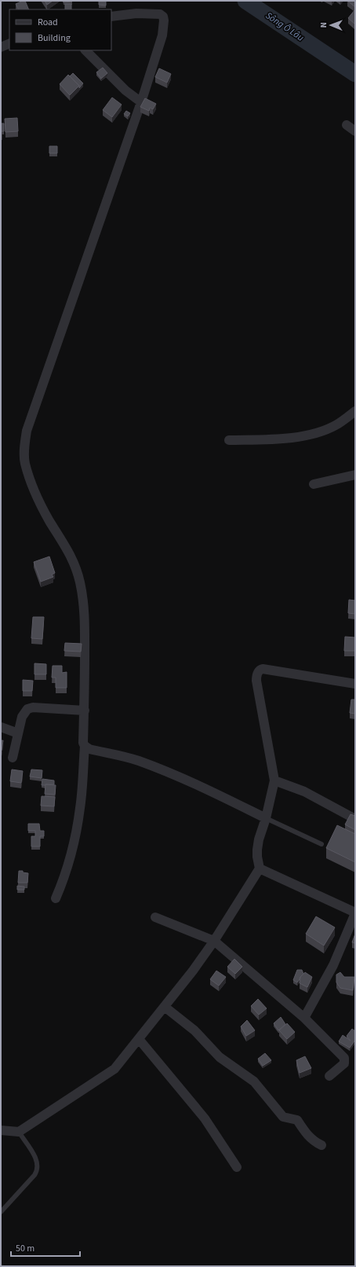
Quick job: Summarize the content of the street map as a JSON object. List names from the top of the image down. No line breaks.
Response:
{"water":["Sông Ô Lâu"],"legend":["Road","Building"],"scale_bar":"50 m","north":"left"}
